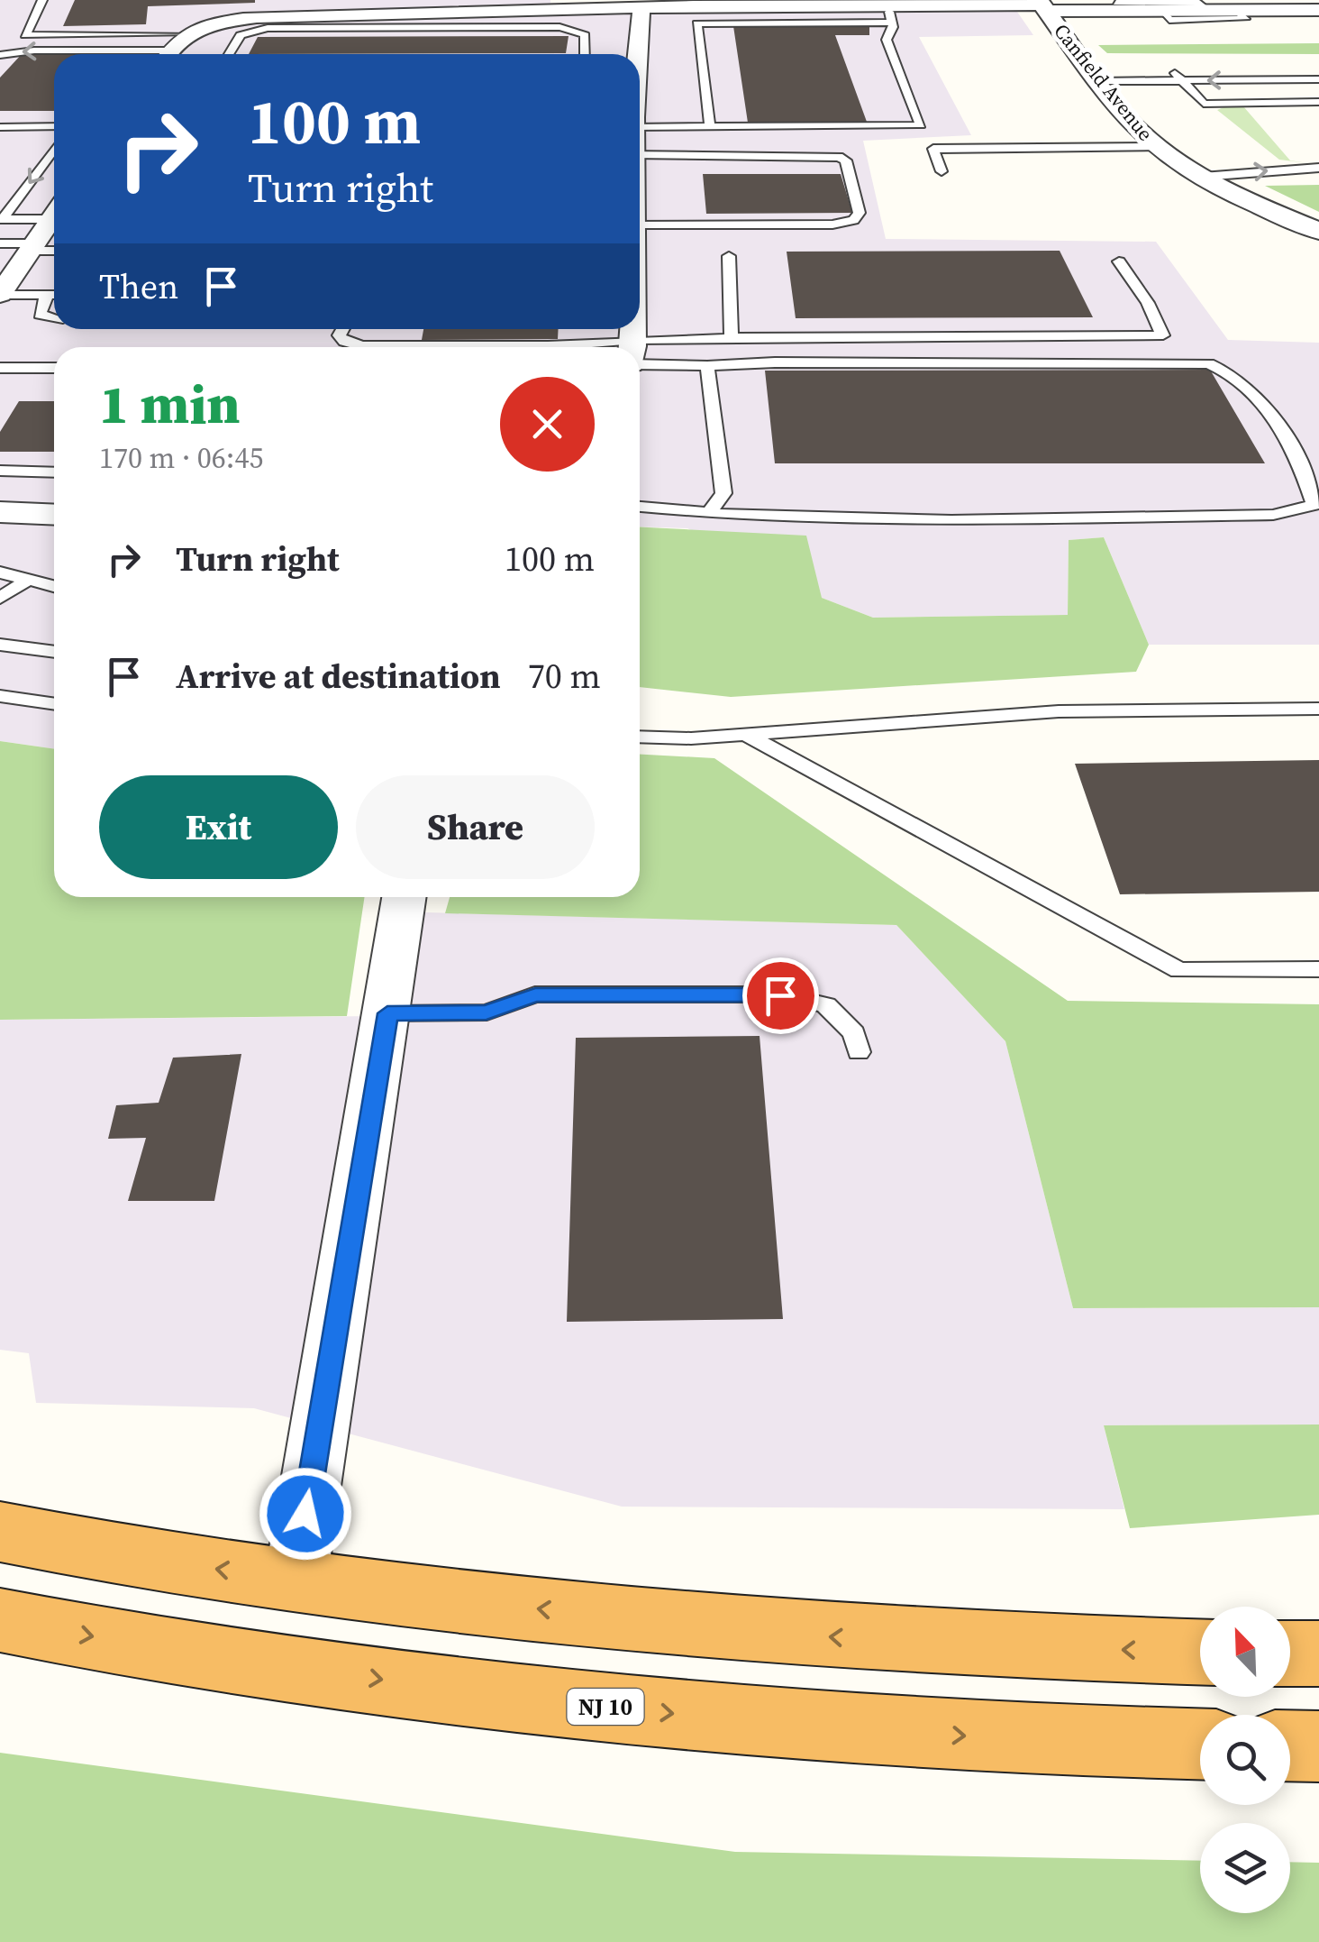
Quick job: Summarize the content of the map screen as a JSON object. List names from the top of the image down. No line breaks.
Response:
{"streets":{"highway":["NJ 10"],"street":["Canfield Avenue"]},"north":"top left","page":{"turn":["100 m","Turn right"],"then":"Then","heading":["1 min","170 m · 06:45"],"list":[{"name":"Turn right","value":"100 m"},{"name":"Arrive at destination","value":"70 m"}],"buttons":["Exit","Share"]}}
